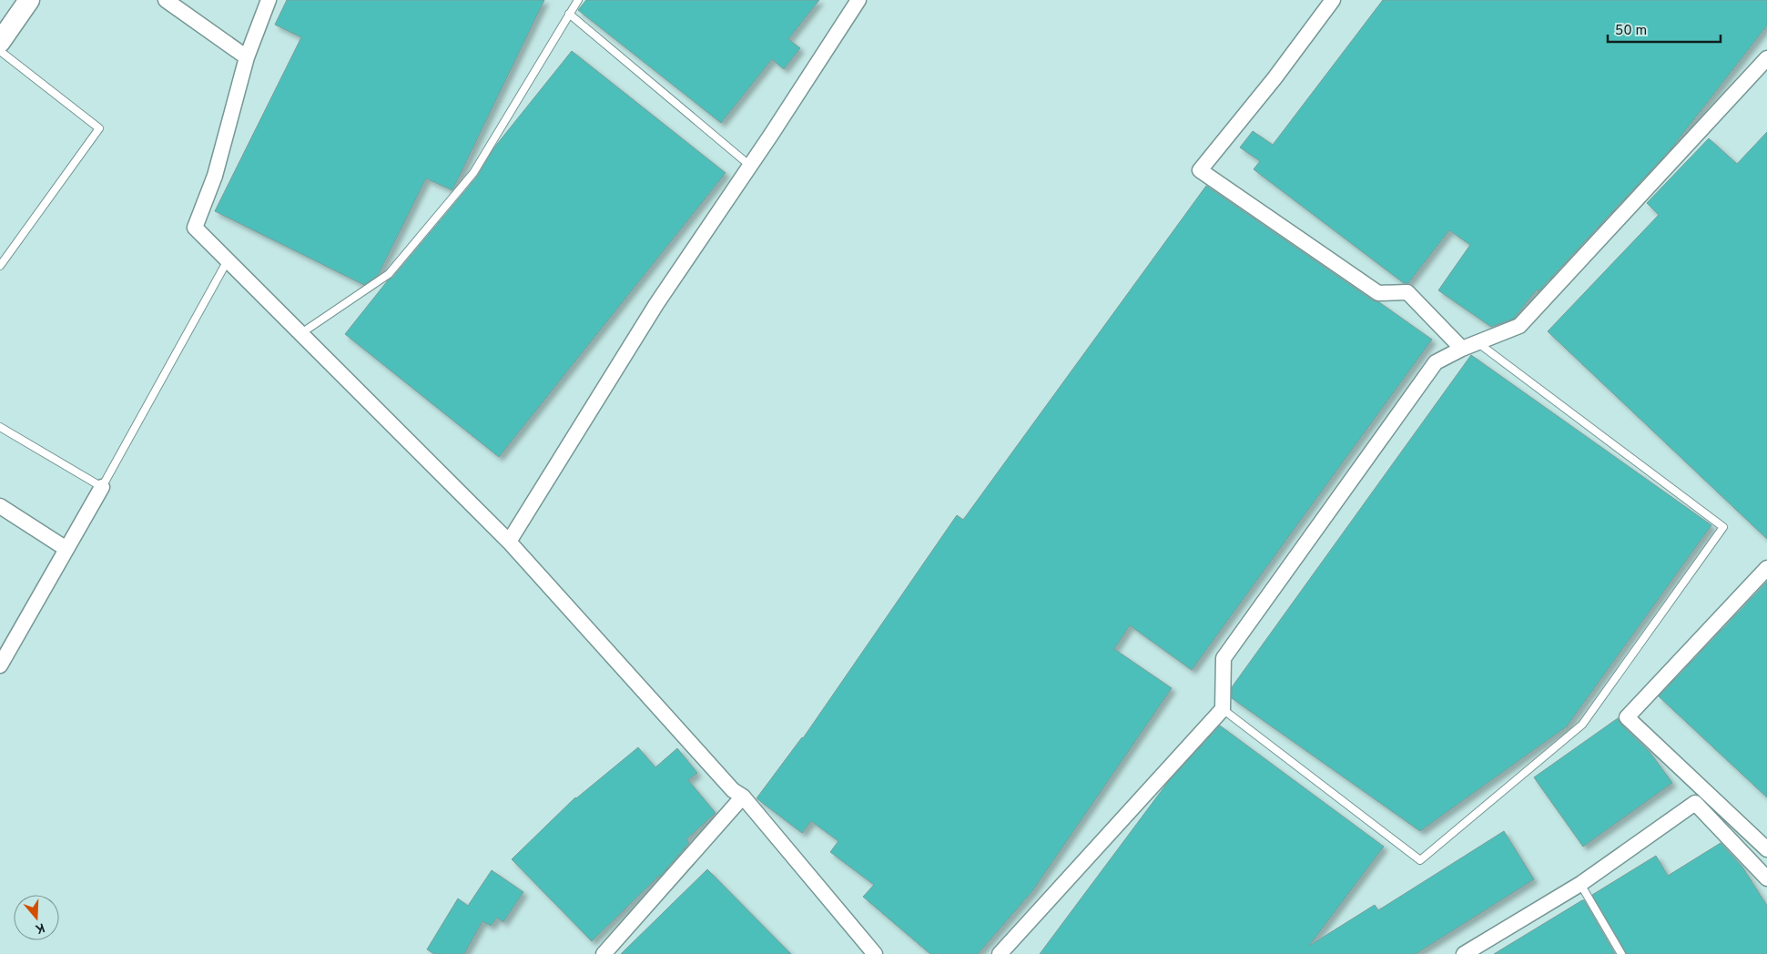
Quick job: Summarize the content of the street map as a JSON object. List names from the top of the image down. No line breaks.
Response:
{"scale_bar":"50 m","north":"bottom"}
